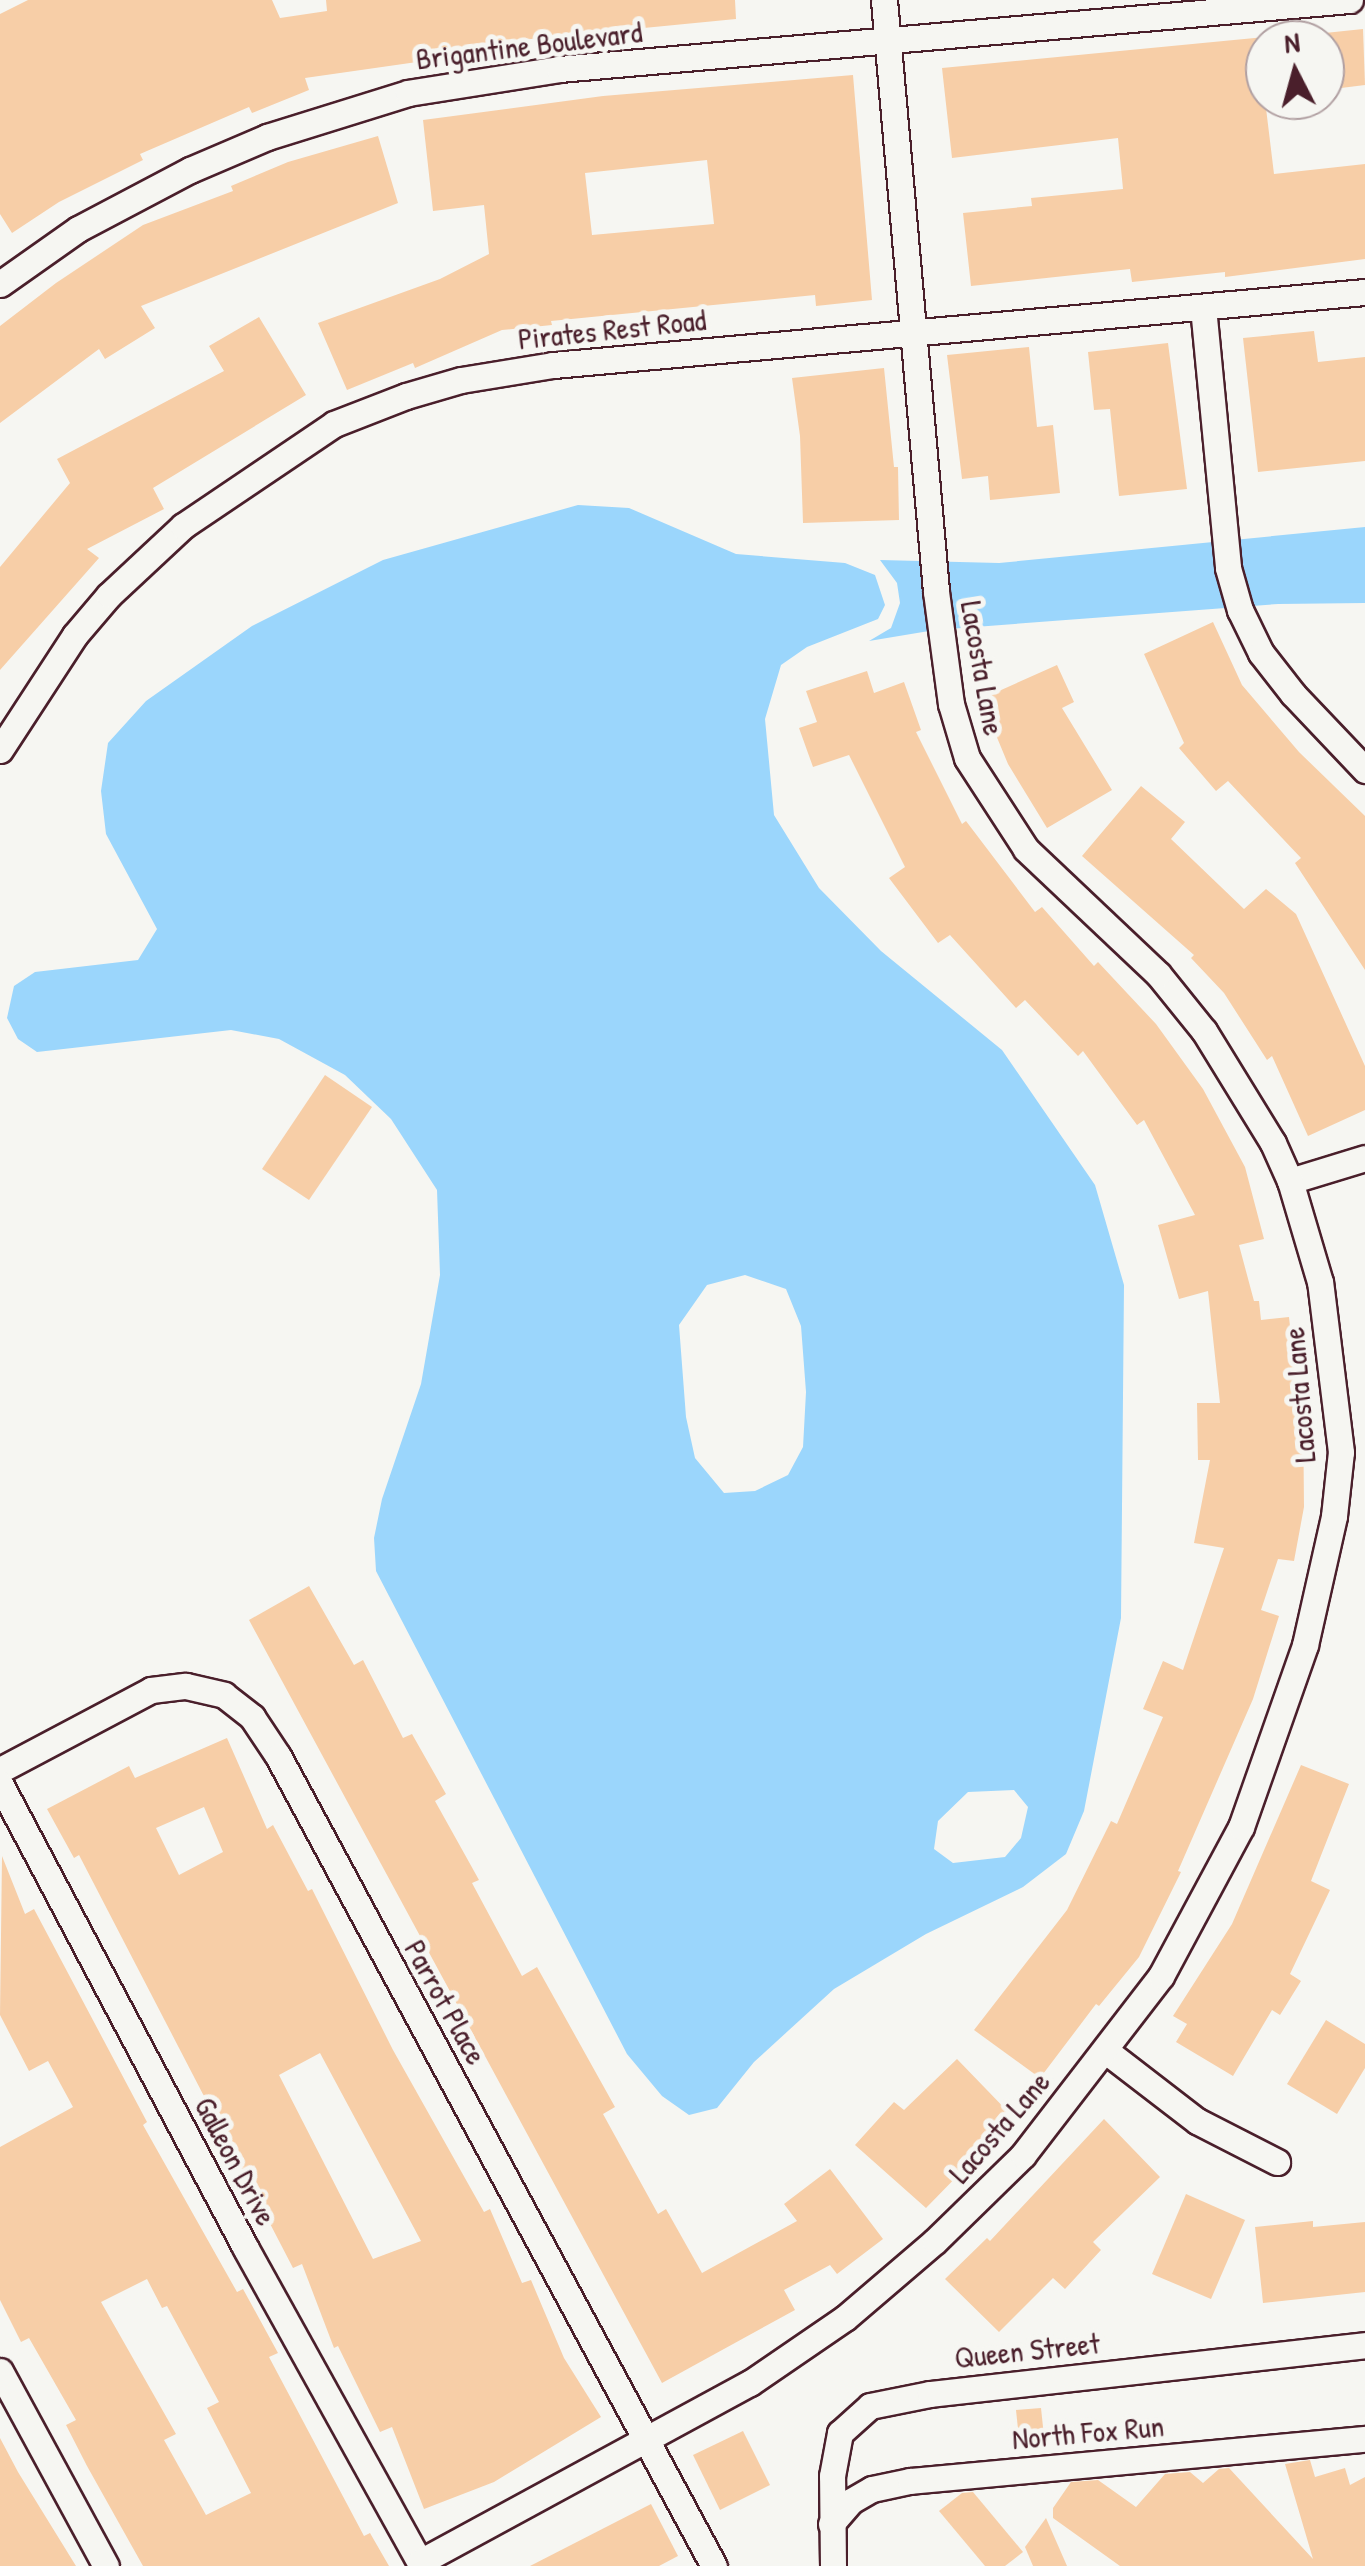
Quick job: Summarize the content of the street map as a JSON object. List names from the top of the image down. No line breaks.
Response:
{"streets":{"street":["Brigantine Boulevard","Pirates Rest Road","Lacosta Lane","Parrot Place","Galleon Drive","Queen Street","North Fox Run"]},"crossings":[["Brigantine Boulevard","Lacosta Lane"],["Pirates Rest Road","Lacosta Lane"],["Lacosta Lane","Parrot Place"],["Lacosta Lane","Galleon Drive"],["Queen Street","North Fox Run"]],"north":"top"}
